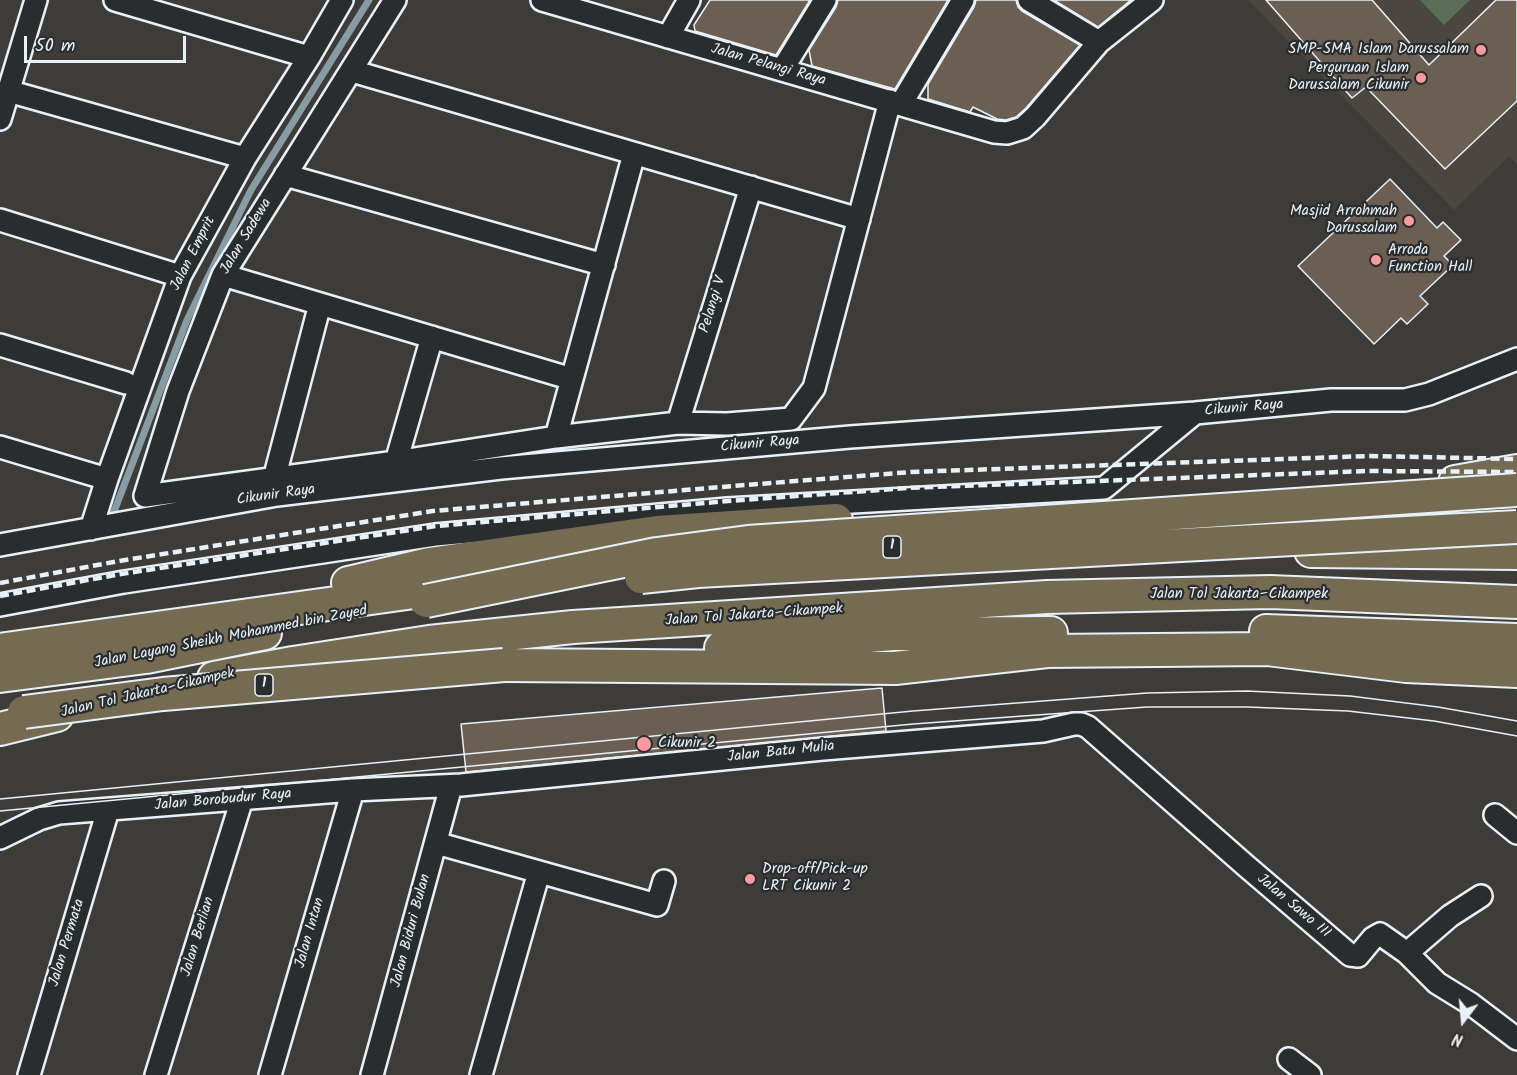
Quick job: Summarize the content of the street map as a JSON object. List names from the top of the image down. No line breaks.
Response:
{"streets":{"highway":["1","Jalan Tol Jakarta–Cikampek","Jalan Layang Sheikh Mohammed bin Zayed"],"street":["Jalan Pelangi Raya","Jalan Sadewa","Jalan Emprit","Pelangi V","Cikunir Raya","Jalan Batu Mulia","Jalan Borobudur Raya","Jalan Sawo III","Jalan Biduri Bulan","Jalan Intan","Jalan Berlian","Jalan Permata"]},"crossings":[["Jalan Emprit","Cikunir Raya"],["Jalan Batu Mulia","Jalan Borobudur Raya"],["Jalan Batu Mulia","Jalan Sawo III"],["Jalan Batu Mulia","Jalan Biduri Bulan"],["Jalan Borobudur Raya","Jalan Biduri Bulan"],["Jalan Borobudur Raya","Jalan Intan"],["Jalan Borobudur Raya","Jalan Berlian"],["Jalan Borobudur Raya","Jalan Permata"]],"places":["SMP-SMA Islam Darussalam","Perguruan Islam Darussalam Cikunir","Masjid Arrohmah Darussalam","Arroda Function Hall","Cikunir 2","Drop-off/Pick-up LRT Cikunir 2"],"scale_bar":"50 m","north":"bottom"}
